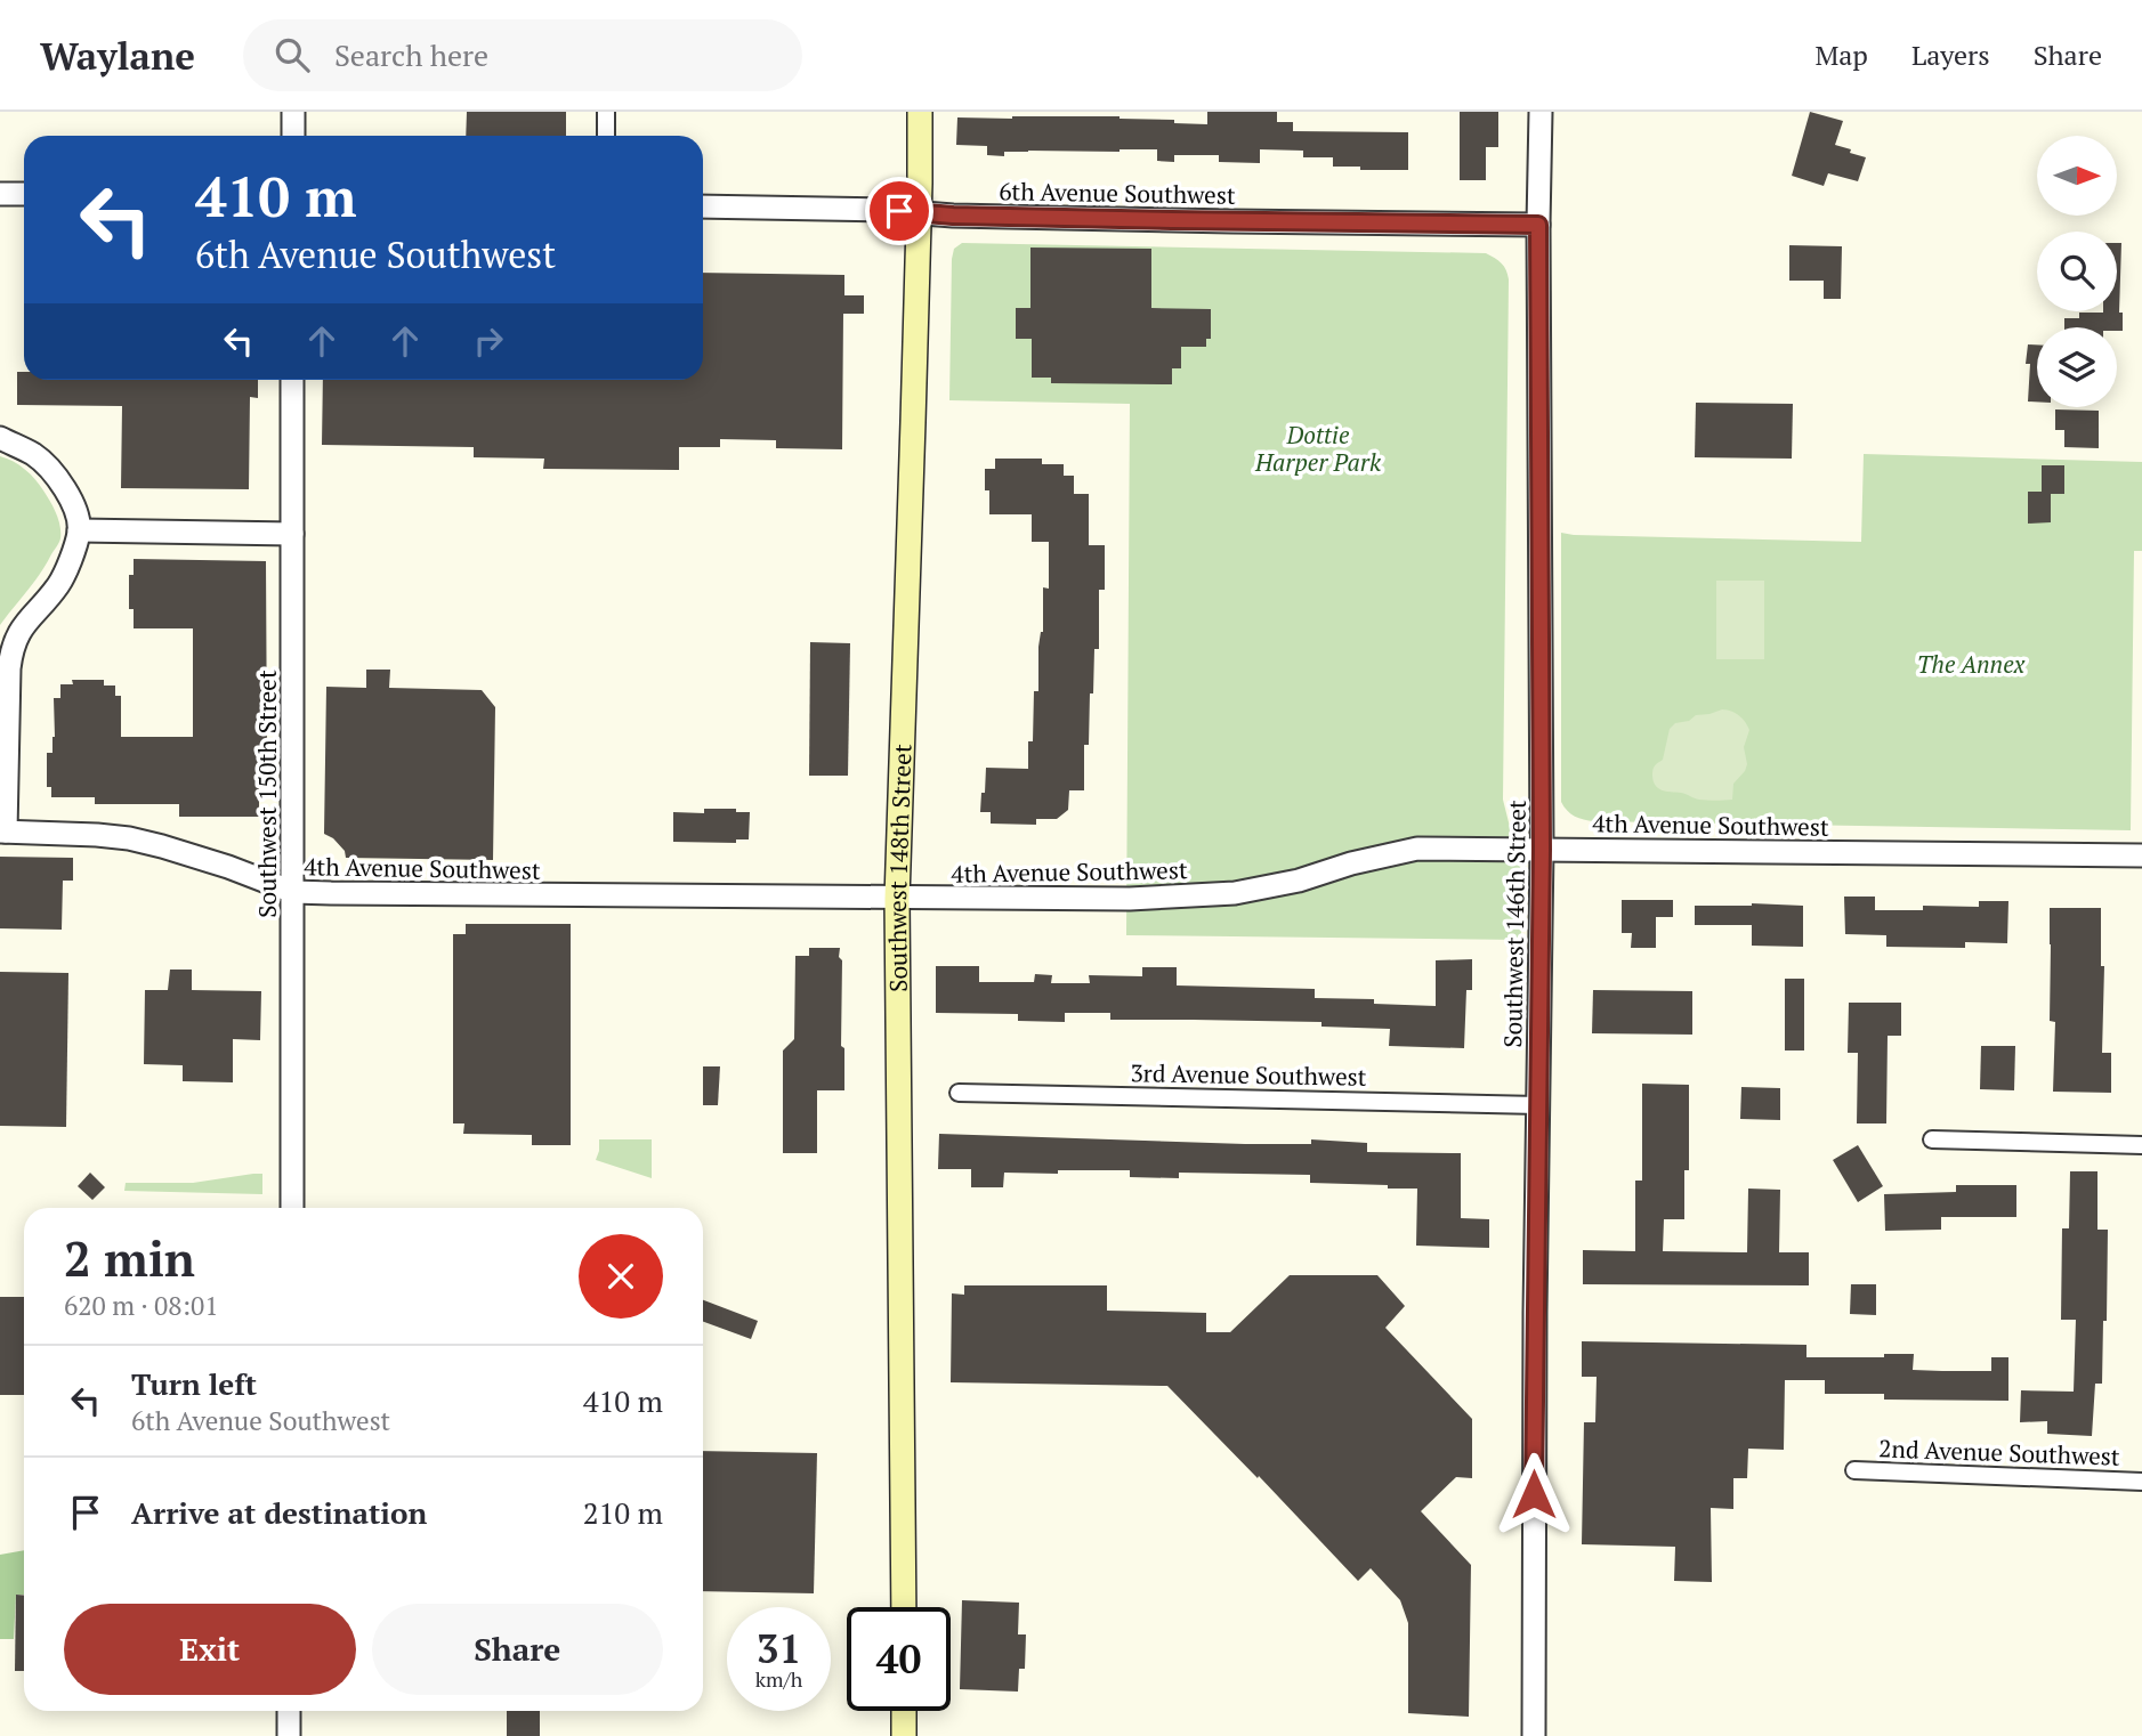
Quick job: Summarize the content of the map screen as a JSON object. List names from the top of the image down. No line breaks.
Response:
{"streets":{"main road":["Southwest 148th Street"],"street":["6th Avenue Southwest","Southwest 150th Street","4th Avenue Southwest","Southwest 146th Street","3rd Avenue Southwest","2nd Avenue Southwest"]},"crossings":[["6th Avenue Southwest","Southwest 148th Street"],["6th Avenue Southwest","Southwest 146th Street"],["Southwest 150th Street","4th Avenue Southwest"],["4th Avenue Southwest","Southwest 148th Street"],["4th Avenue Southwest","Southwest 146th Street"],["Southwest 146th Street","3rd Avenue Southwest"]],"parks":["Dottie Harper Park","The Annex"],"north":"right","page":{"header":"Waylane","search":"Search here","nav":["Map","Layers","Share"],"turn":["410 m","6th Avenue Southwest"],"heading":["2 min","620 m · 08:01"],"list":[{"name":"Turn left","note":"6th Avenue Southwest","value":"410 m"},{"name":"Arrive at destination","value":"210 m"}],"buttons":["Exit","Share"],"speed":"31 km/h","limit":"40"}}
